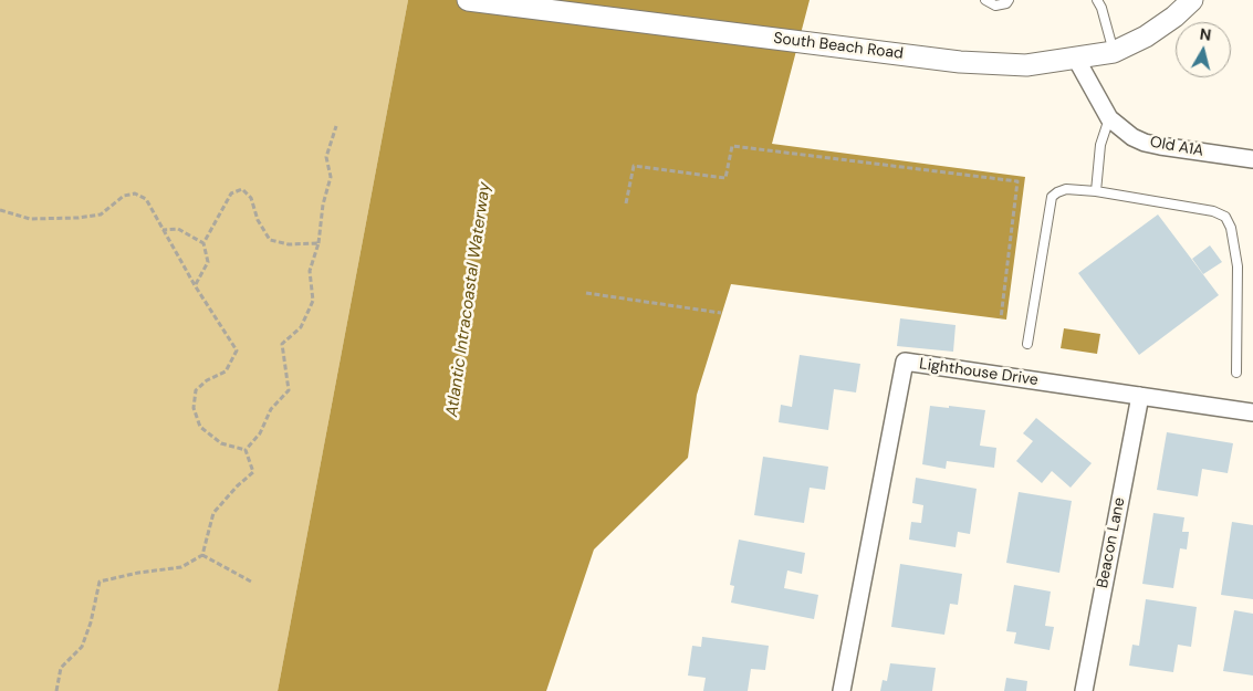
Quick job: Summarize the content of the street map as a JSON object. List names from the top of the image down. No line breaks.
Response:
{"streets":{"street":["South Beach Road","Old A1A","Lighthouse Drive","Beacon Lane"]},"crossings":[["South Beach Road","Old A1A"],["Lighthouse Drive","Beacon Lane"]],"water":["Atlantic Intracoastal Waterway"],"north":"top"}
